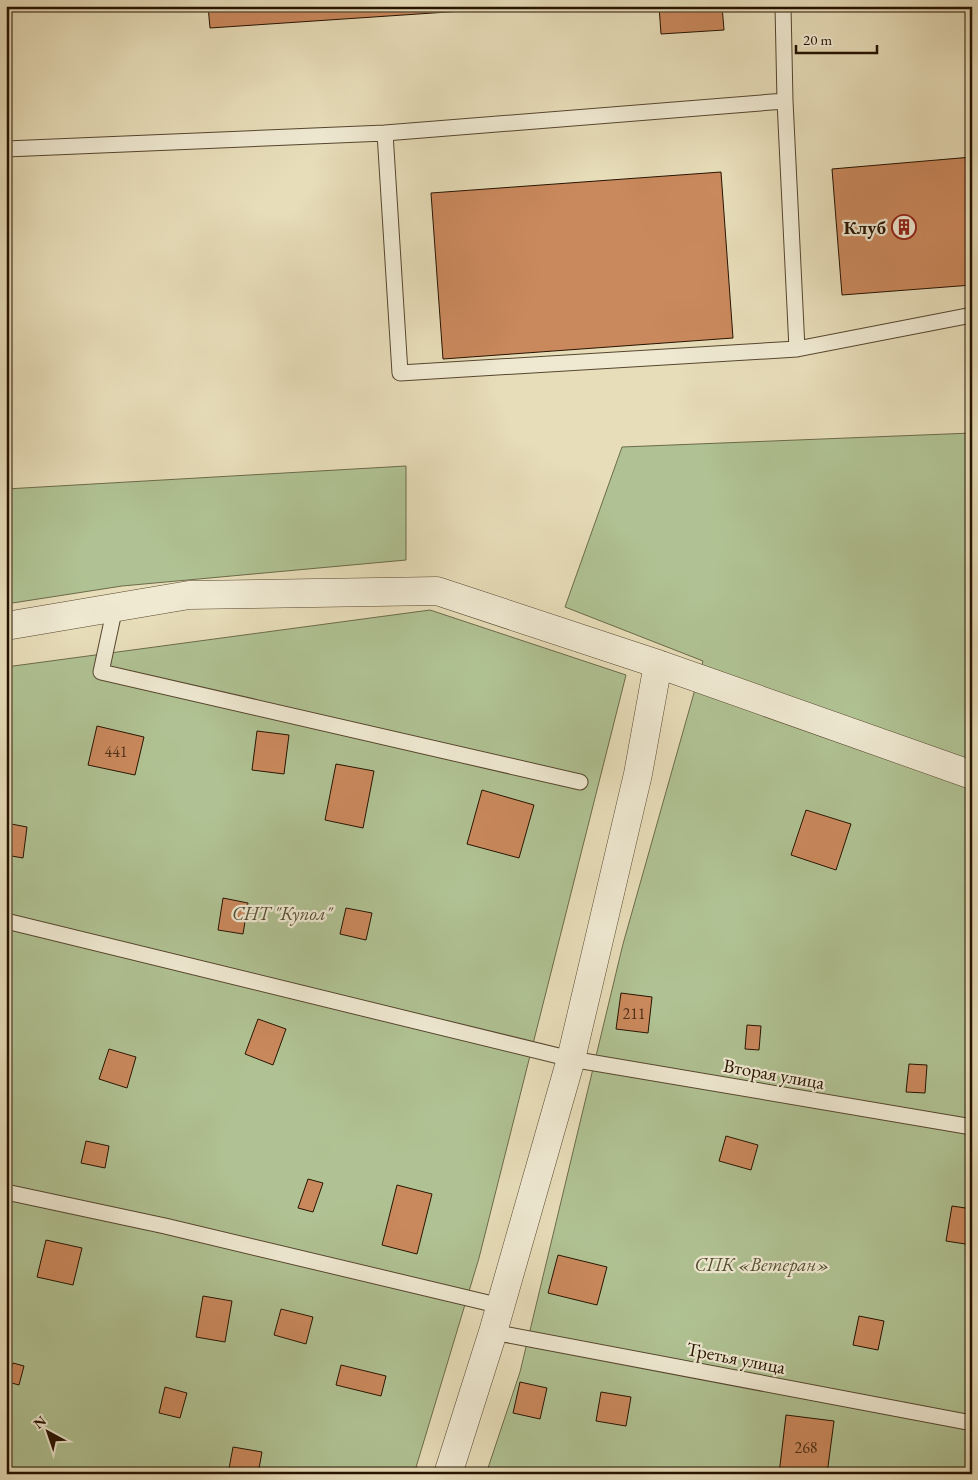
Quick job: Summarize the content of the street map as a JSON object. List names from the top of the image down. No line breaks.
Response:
{"streets":{"lane":["Вторая улица","Третья улица"]},"parks":["СНТ \"Купол\"","СПК «Ветеран»"],"places":{"building":["Клуб"]},"house_numbers":["441","211","268"],"scale_bar":"20 m","north":"top left"}
